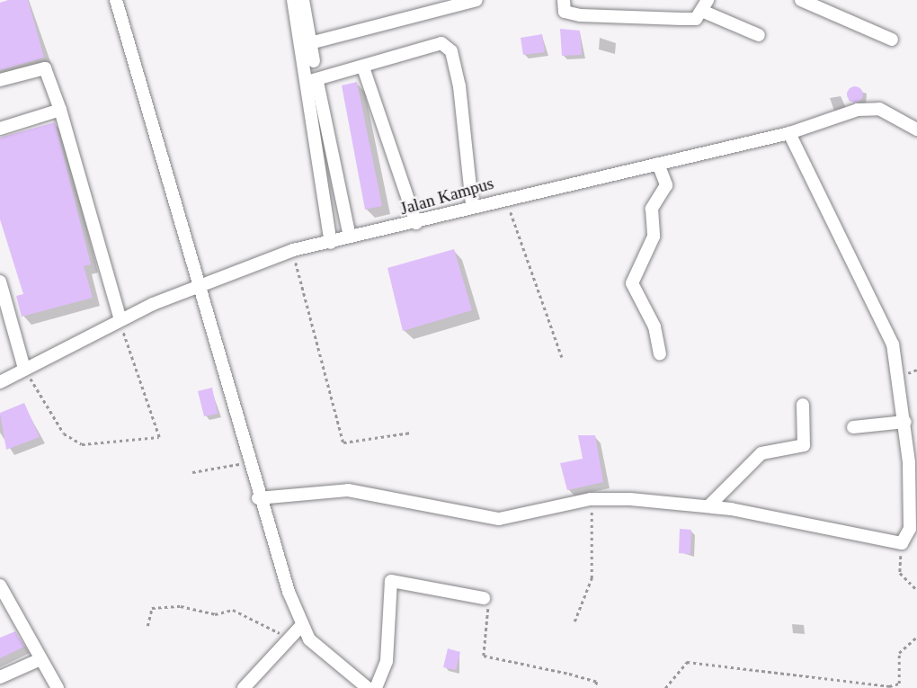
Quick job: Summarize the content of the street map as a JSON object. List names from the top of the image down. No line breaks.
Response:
{"streets":{"street":["Jalan Kampus"]}}
